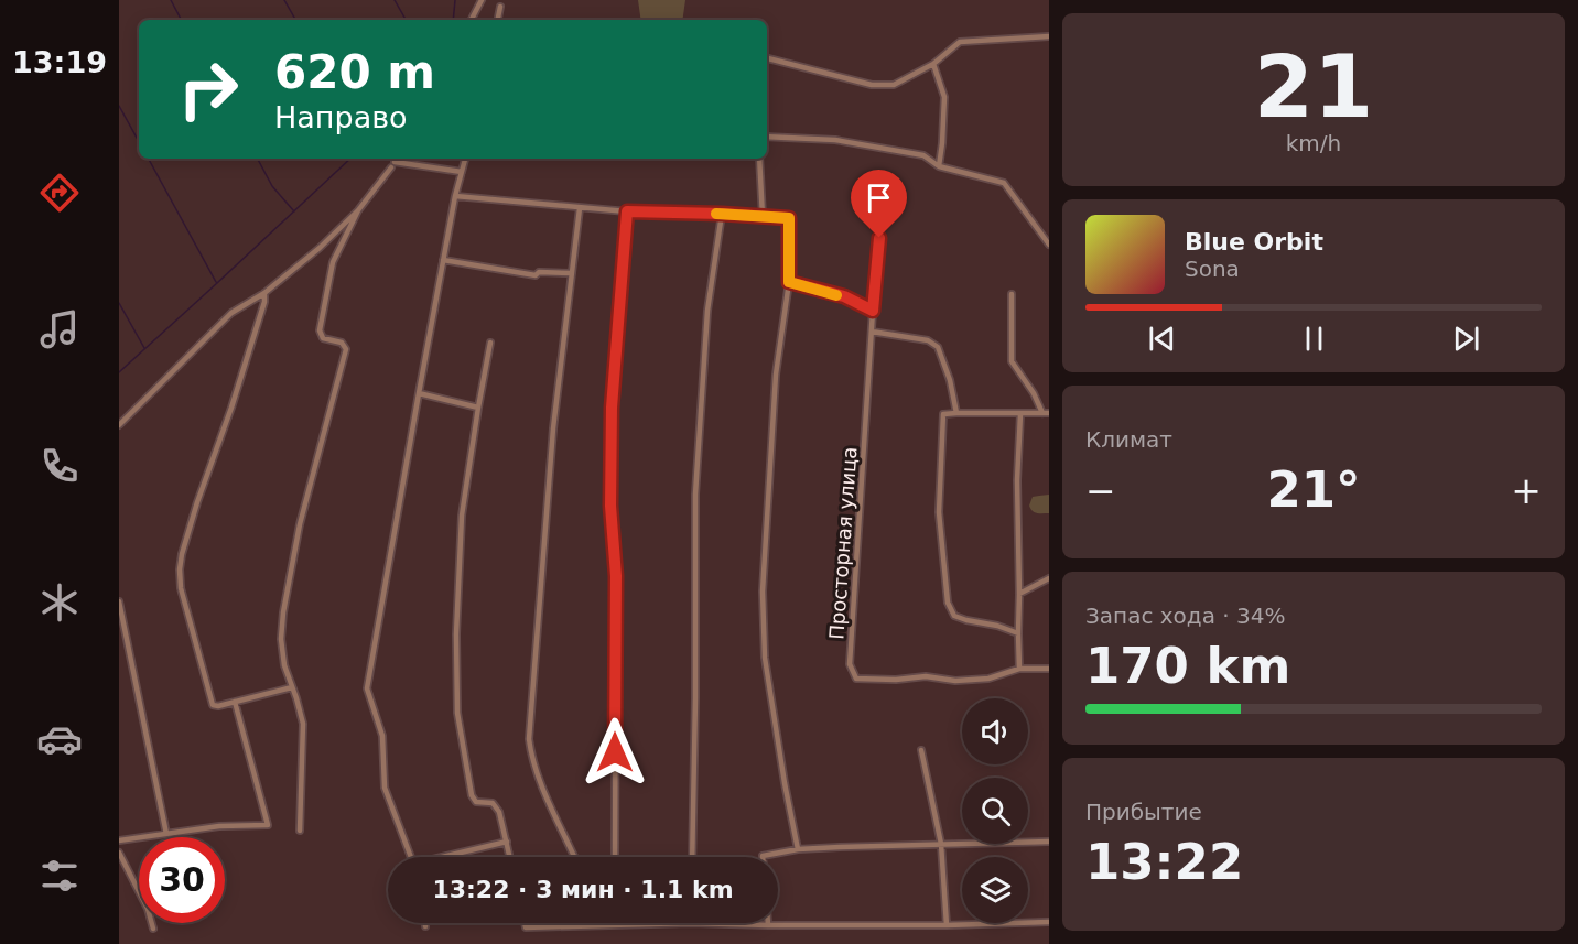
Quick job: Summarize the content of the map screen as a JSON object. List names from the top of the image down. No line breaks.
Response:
{"streets":{"street":["Просторная улица"]},"page":{"tabs":"13:19","tile":[["21","km/h"],"Климат",["Запас хода · 34%","170 km"],["Прибытие","13:22"]],"turn":["620 m","Направо"],"song":["Blue Orbit","Sona"],"heat":["−","21°","+"],"limit":"30","trip":"13:22 · 3 мин · 1.1 km"}}
